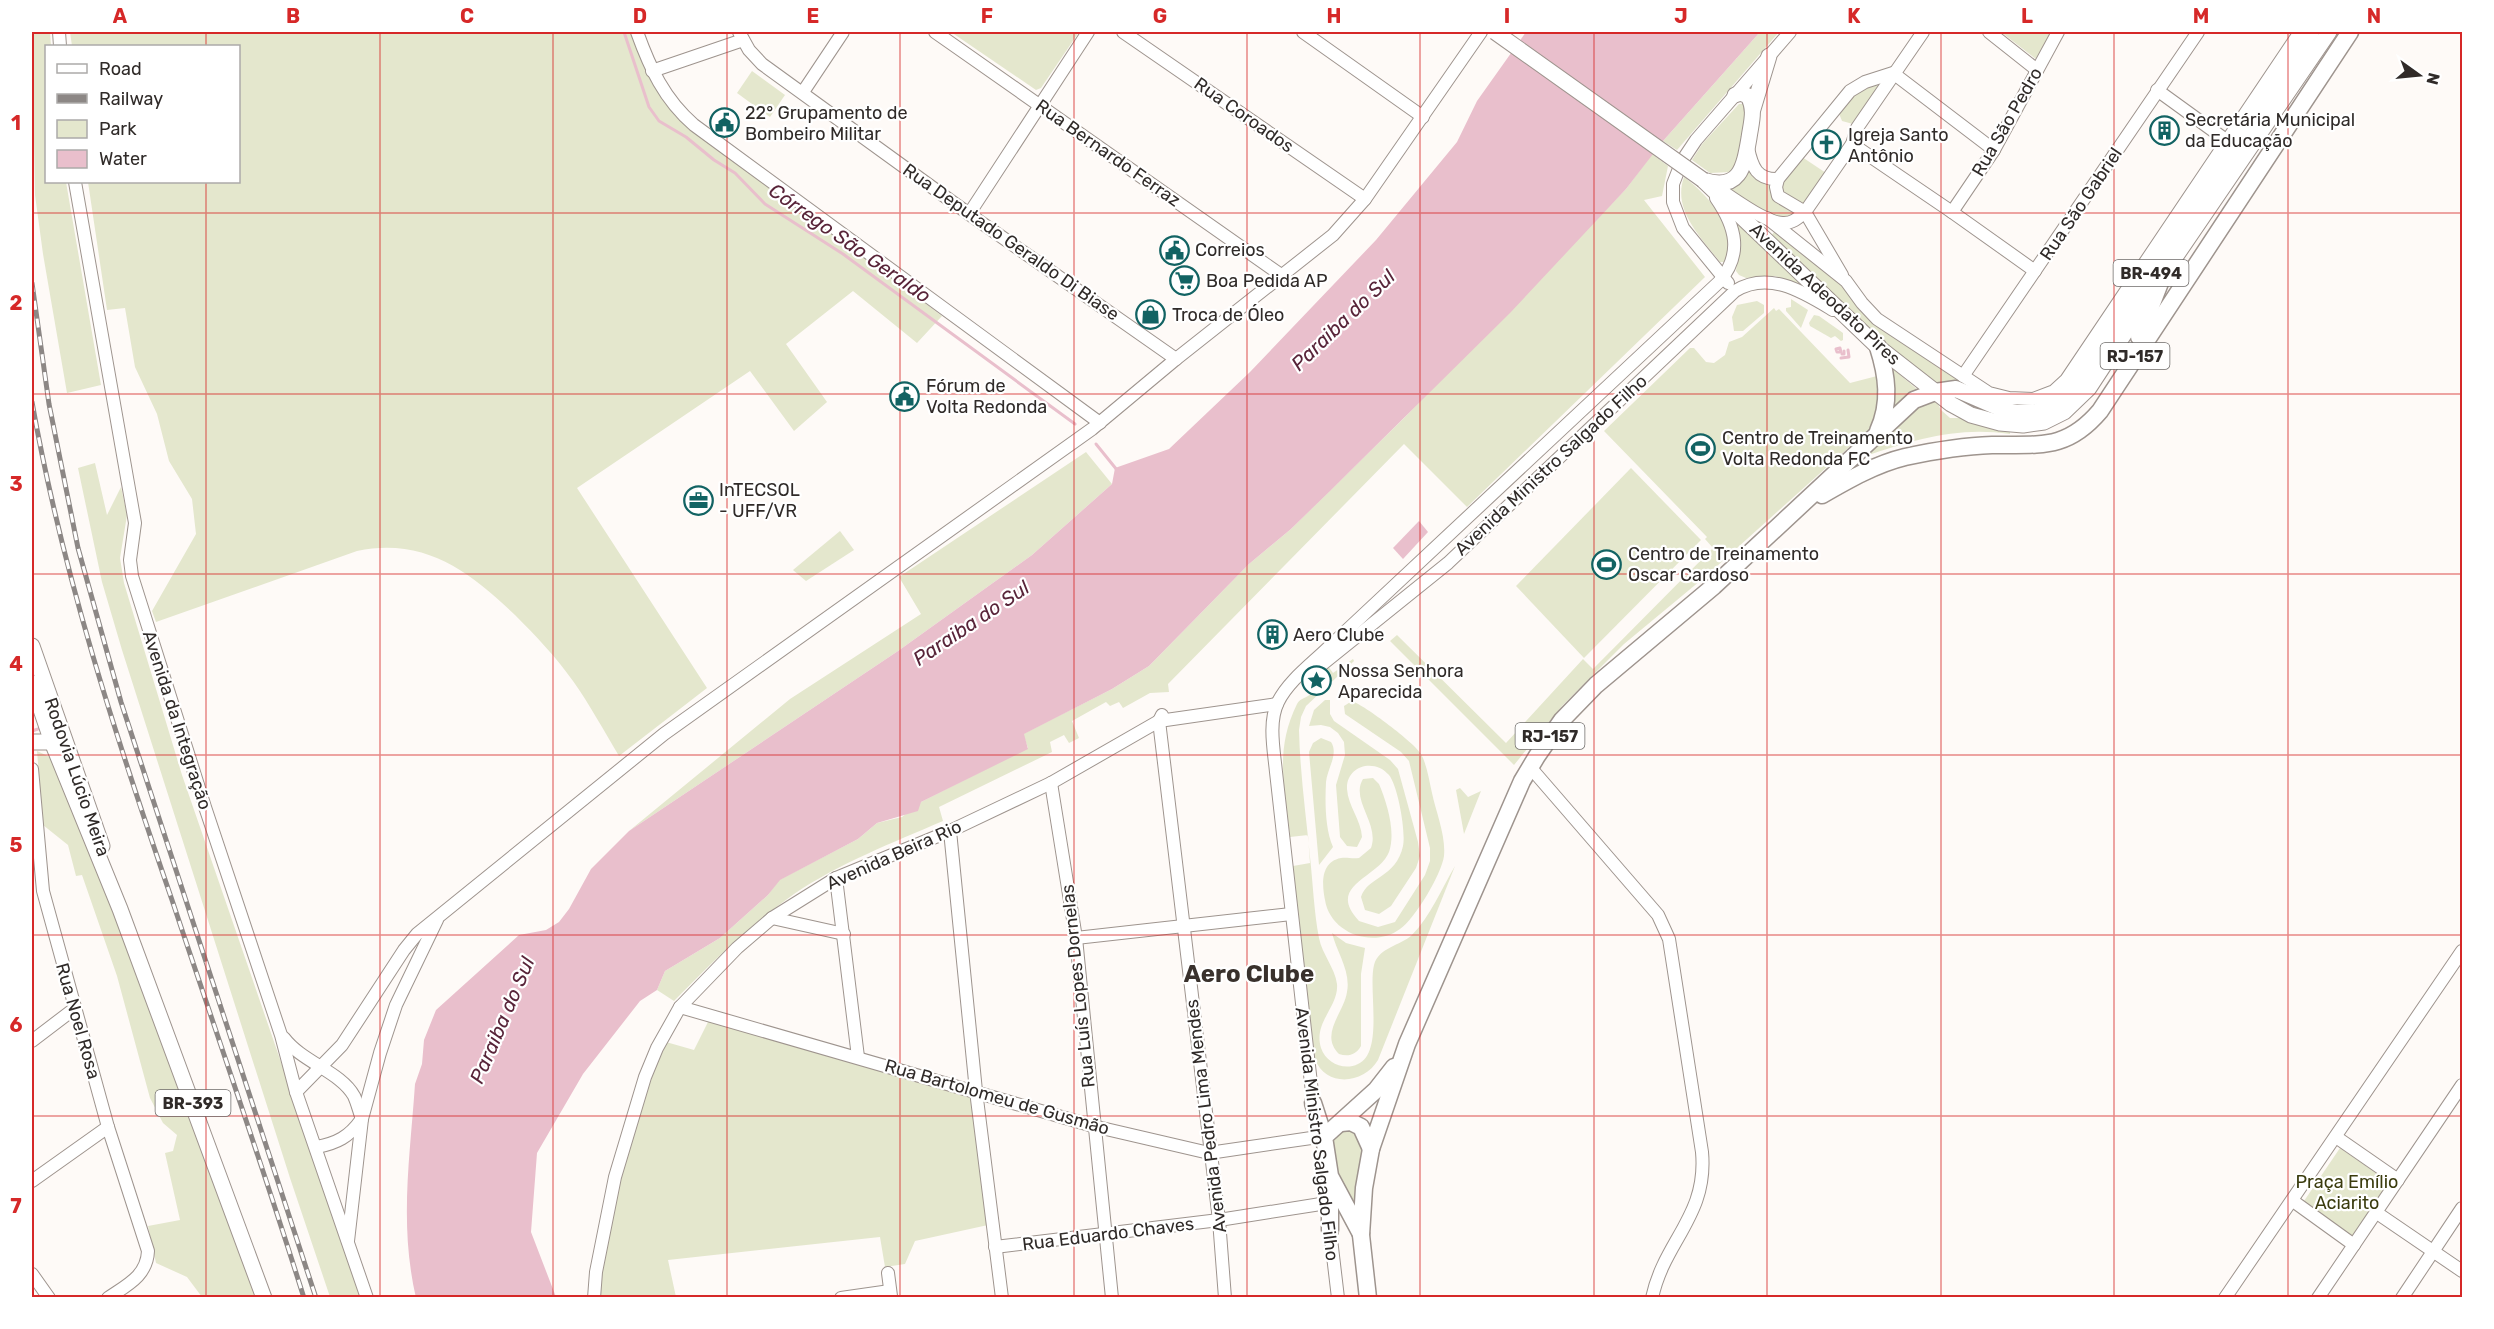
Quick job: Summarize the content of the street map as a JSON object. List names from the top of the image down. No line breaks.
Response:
{"streets":{"highway":["BR-494","RJ-157"],"main road":["Avenida Adeodato Pires","Rodovia Lúcio Meira","BR-393"],"street":["Rua Coroados","Rua São Pedro","Rua Bernardo Ferraz","Rua São Gabriel","Rua Deputado Geraldo Di Biase","Avenida Ministro Salgado Filho","Avenida da Integração","Avenida Beira Rio","Rua Luís Lopes Dornelas","Rua Noel Rosa","Rua Bartolomeu de Gusmão","Avenida Pedro Lima Mendes","Rua Eduardo Chaves"]},"crossings":[["BR-494","Avenida Adeodato Pires"],["Avenida Adeodato Pires","Avenida Ministro Salgado Filho"],["Avenida Ministro Salgado Filho","Avenida Beira Rio"],["Avenida Ministro Salgado Filho","Rua Bartolomeu de Gusmão"],["Avenida Ministro Salgado Filho","Rua Eduardo Chaves"],["Avenida Beira Rio","Rua Luís Lopes Dornelas"],["Avenida Beira Rio","Rua Bartolomeu de Gusmão"],["Avenida Beira Rio","Avenida Pedro Lima Mendes"],["Rua Luís Lopes Dornelas","Rua Bartolomeu de Gusmão"],["Rua Luís Lopes Dornelas","Rua Eduardo Chaves"],["Rua Bartolomeu de Gusmão","Avenida Pedro Lima Mendes"],["Avenida Pedro Lima Mendes","Rua Eduardo Chaves"]],"districts":["Aero Clube"],"water":["Córrego São Geraldo","Paraiba do Sul"],"parks":["Praça Emílio Aciarito"],"places":{"public building":["22° Grupamento de Bombeiro Militar","Correios","Fórum de Volta Redonda"],"building":["Secretária Municipal da Educação","Aero Clube"],"church":["Igreja Santo Antônio"],"supermarket":["Boa Pedida AP"],"shop":["Troca de Óleo"],"sports":["Centro de Treinamento Volta Redonda FC","Centro de Treinamento Oscar Cardoso"],"office":["InTECSOL - UFF/VR"],"place":["Nossa Senhora Aparecida"]},"legend":["Road","Railway","Park","Water"],"north":"right","grid":{"columns":["A","B","C","D","E","F","G","H","I","J","K","L","M","N"],"rows":["1","2","3","4","5","6","7"]}}
